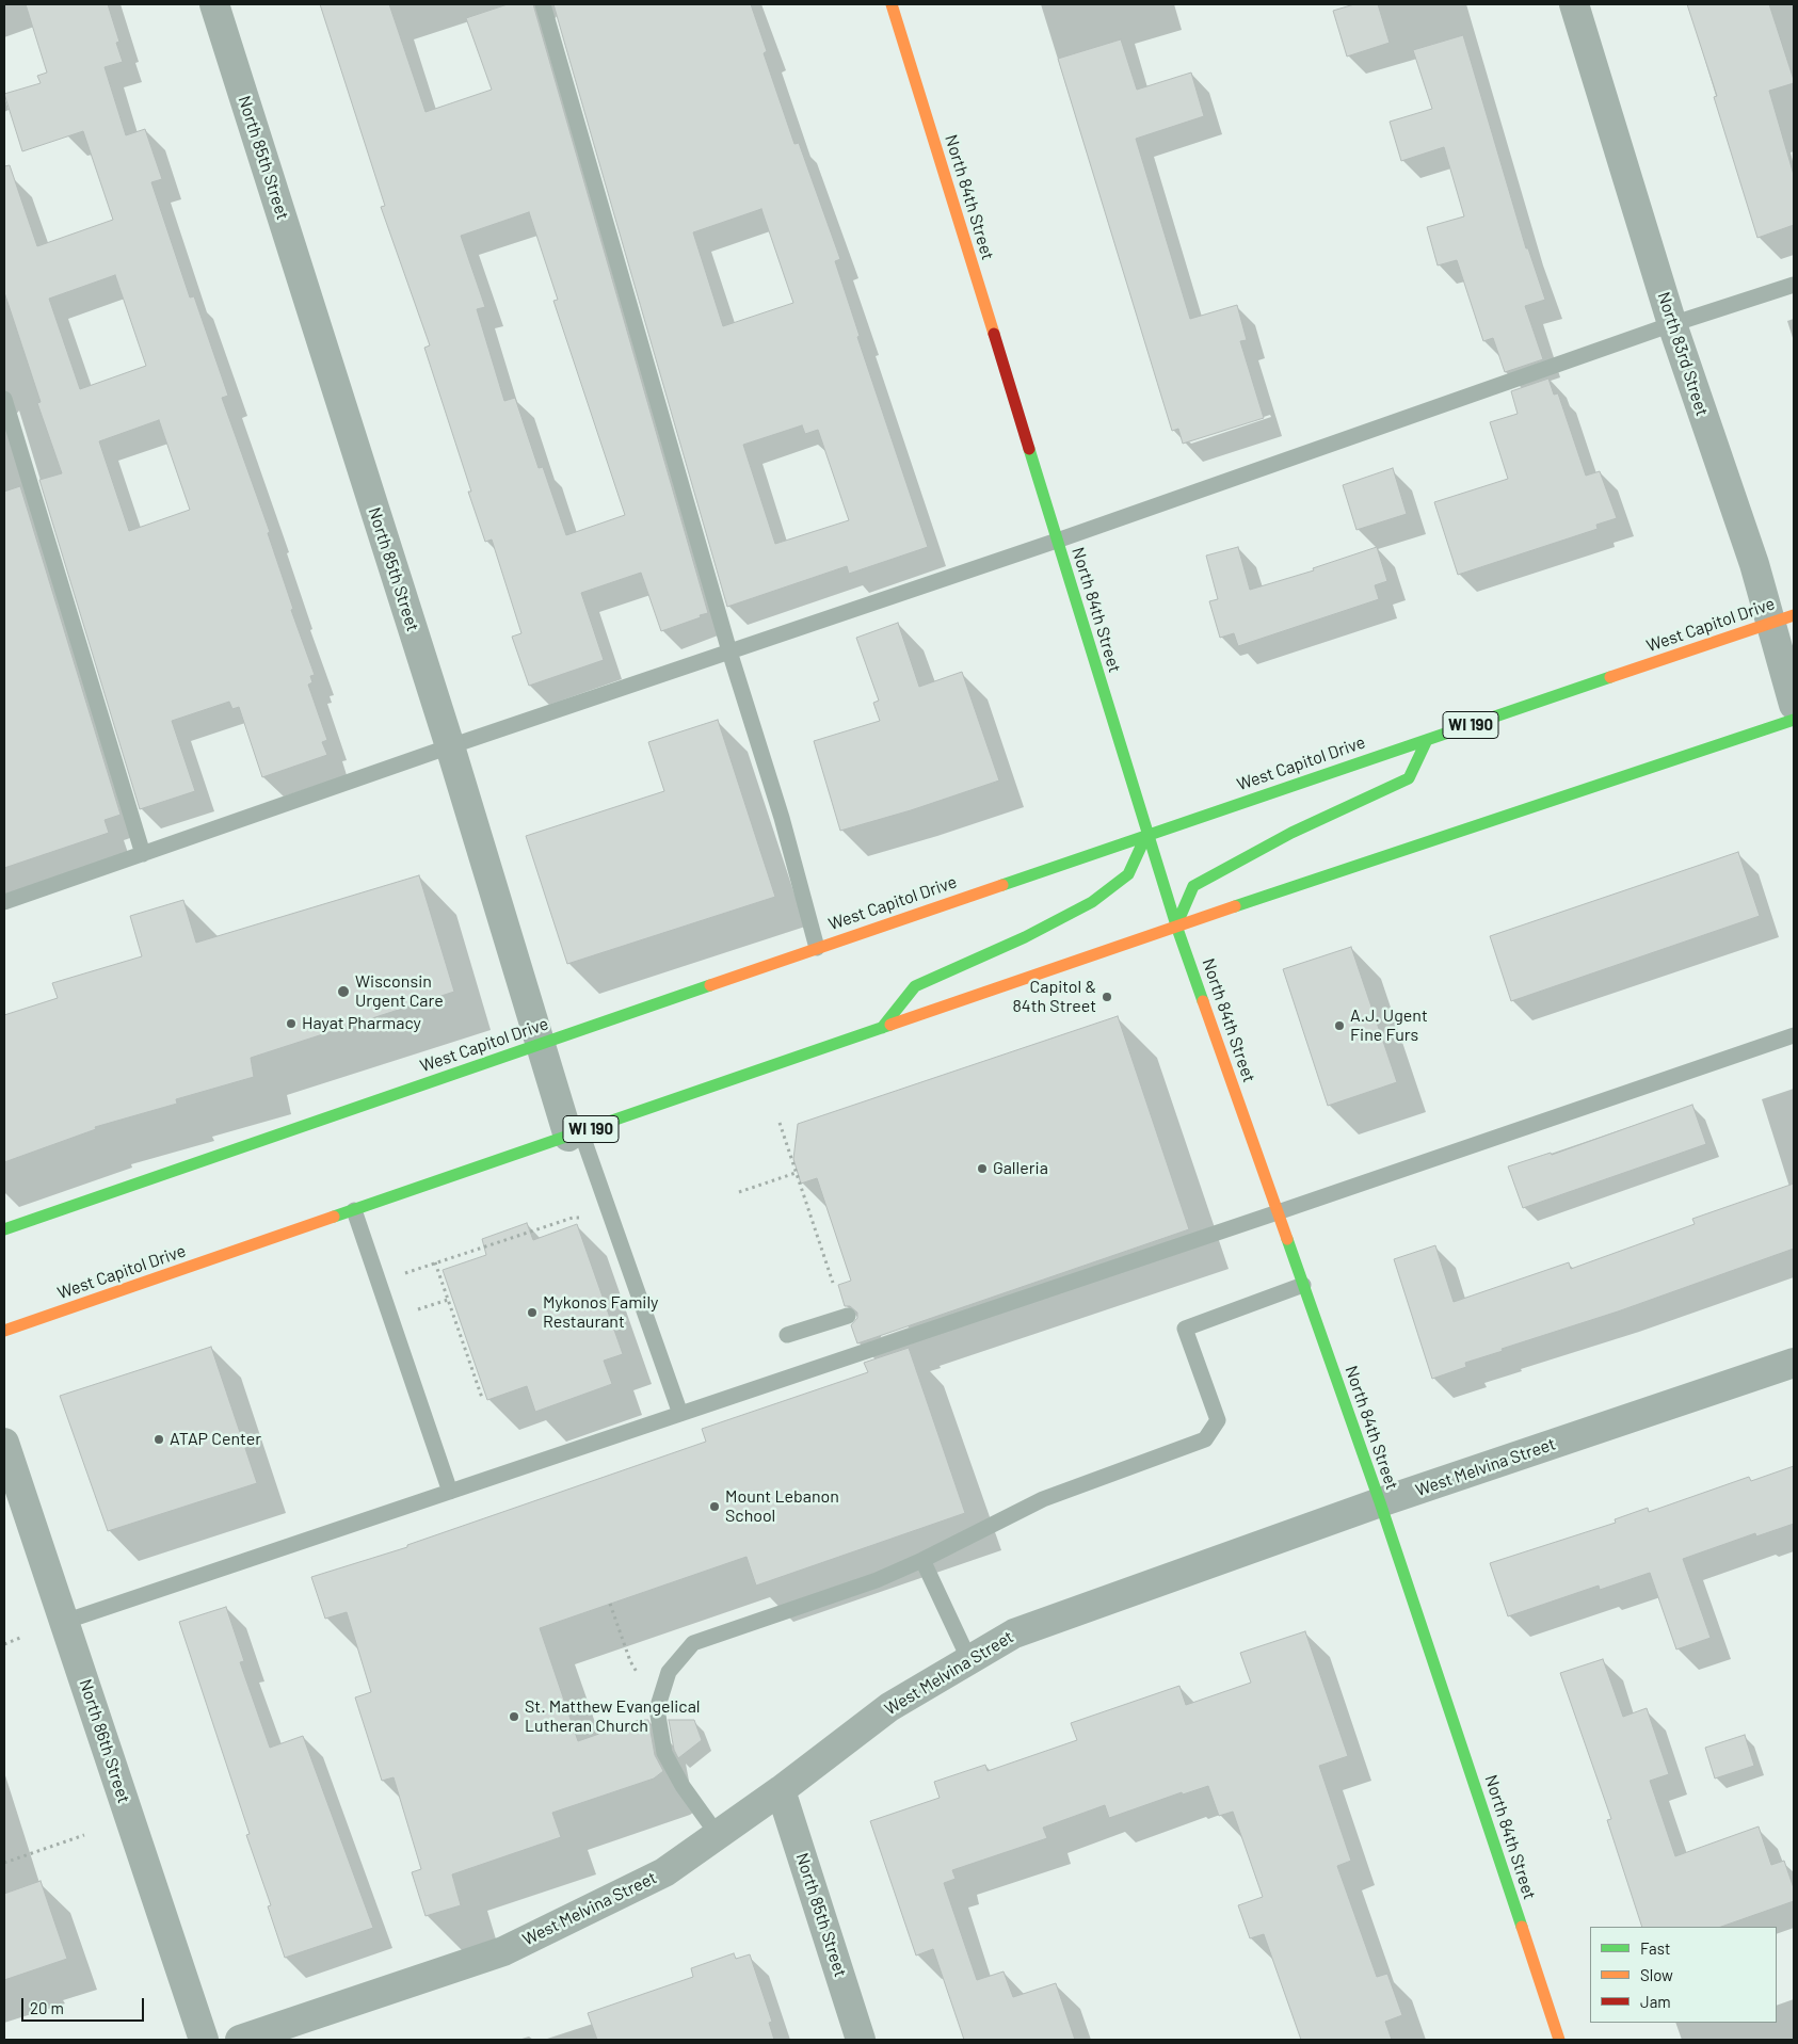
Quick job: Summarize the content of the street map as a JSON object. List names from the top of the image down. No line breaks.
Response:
{"streets":{"main road":["North 84th Street","West Capitol Drive","WI 190"],"street":["North 85th Street","North 83rd Street","West Melvina Street","North 86th Street"]},"crossings":[["North 85th Street","West Capitol Drive"],["North 85th Street","West Melvina Street"],["North 84th Street","West Capitol Drive"],["North 84th Street","West Melvina Street"],["North 83rd Street","West Capitol Drive"]],"places":["Wisconsin Urgent Care","Capitol & 84th Street","Hayat Pharmacy","A.J. Ugent Fine Furs","Galleria","Mykonos Family Restaurant","ATAP Center","Mount Lebanon School","St. Matthew Evangelical Lutheran Church"],"legend":["Fast","Slow","Jam"],"scale_bar":"20 m"}
